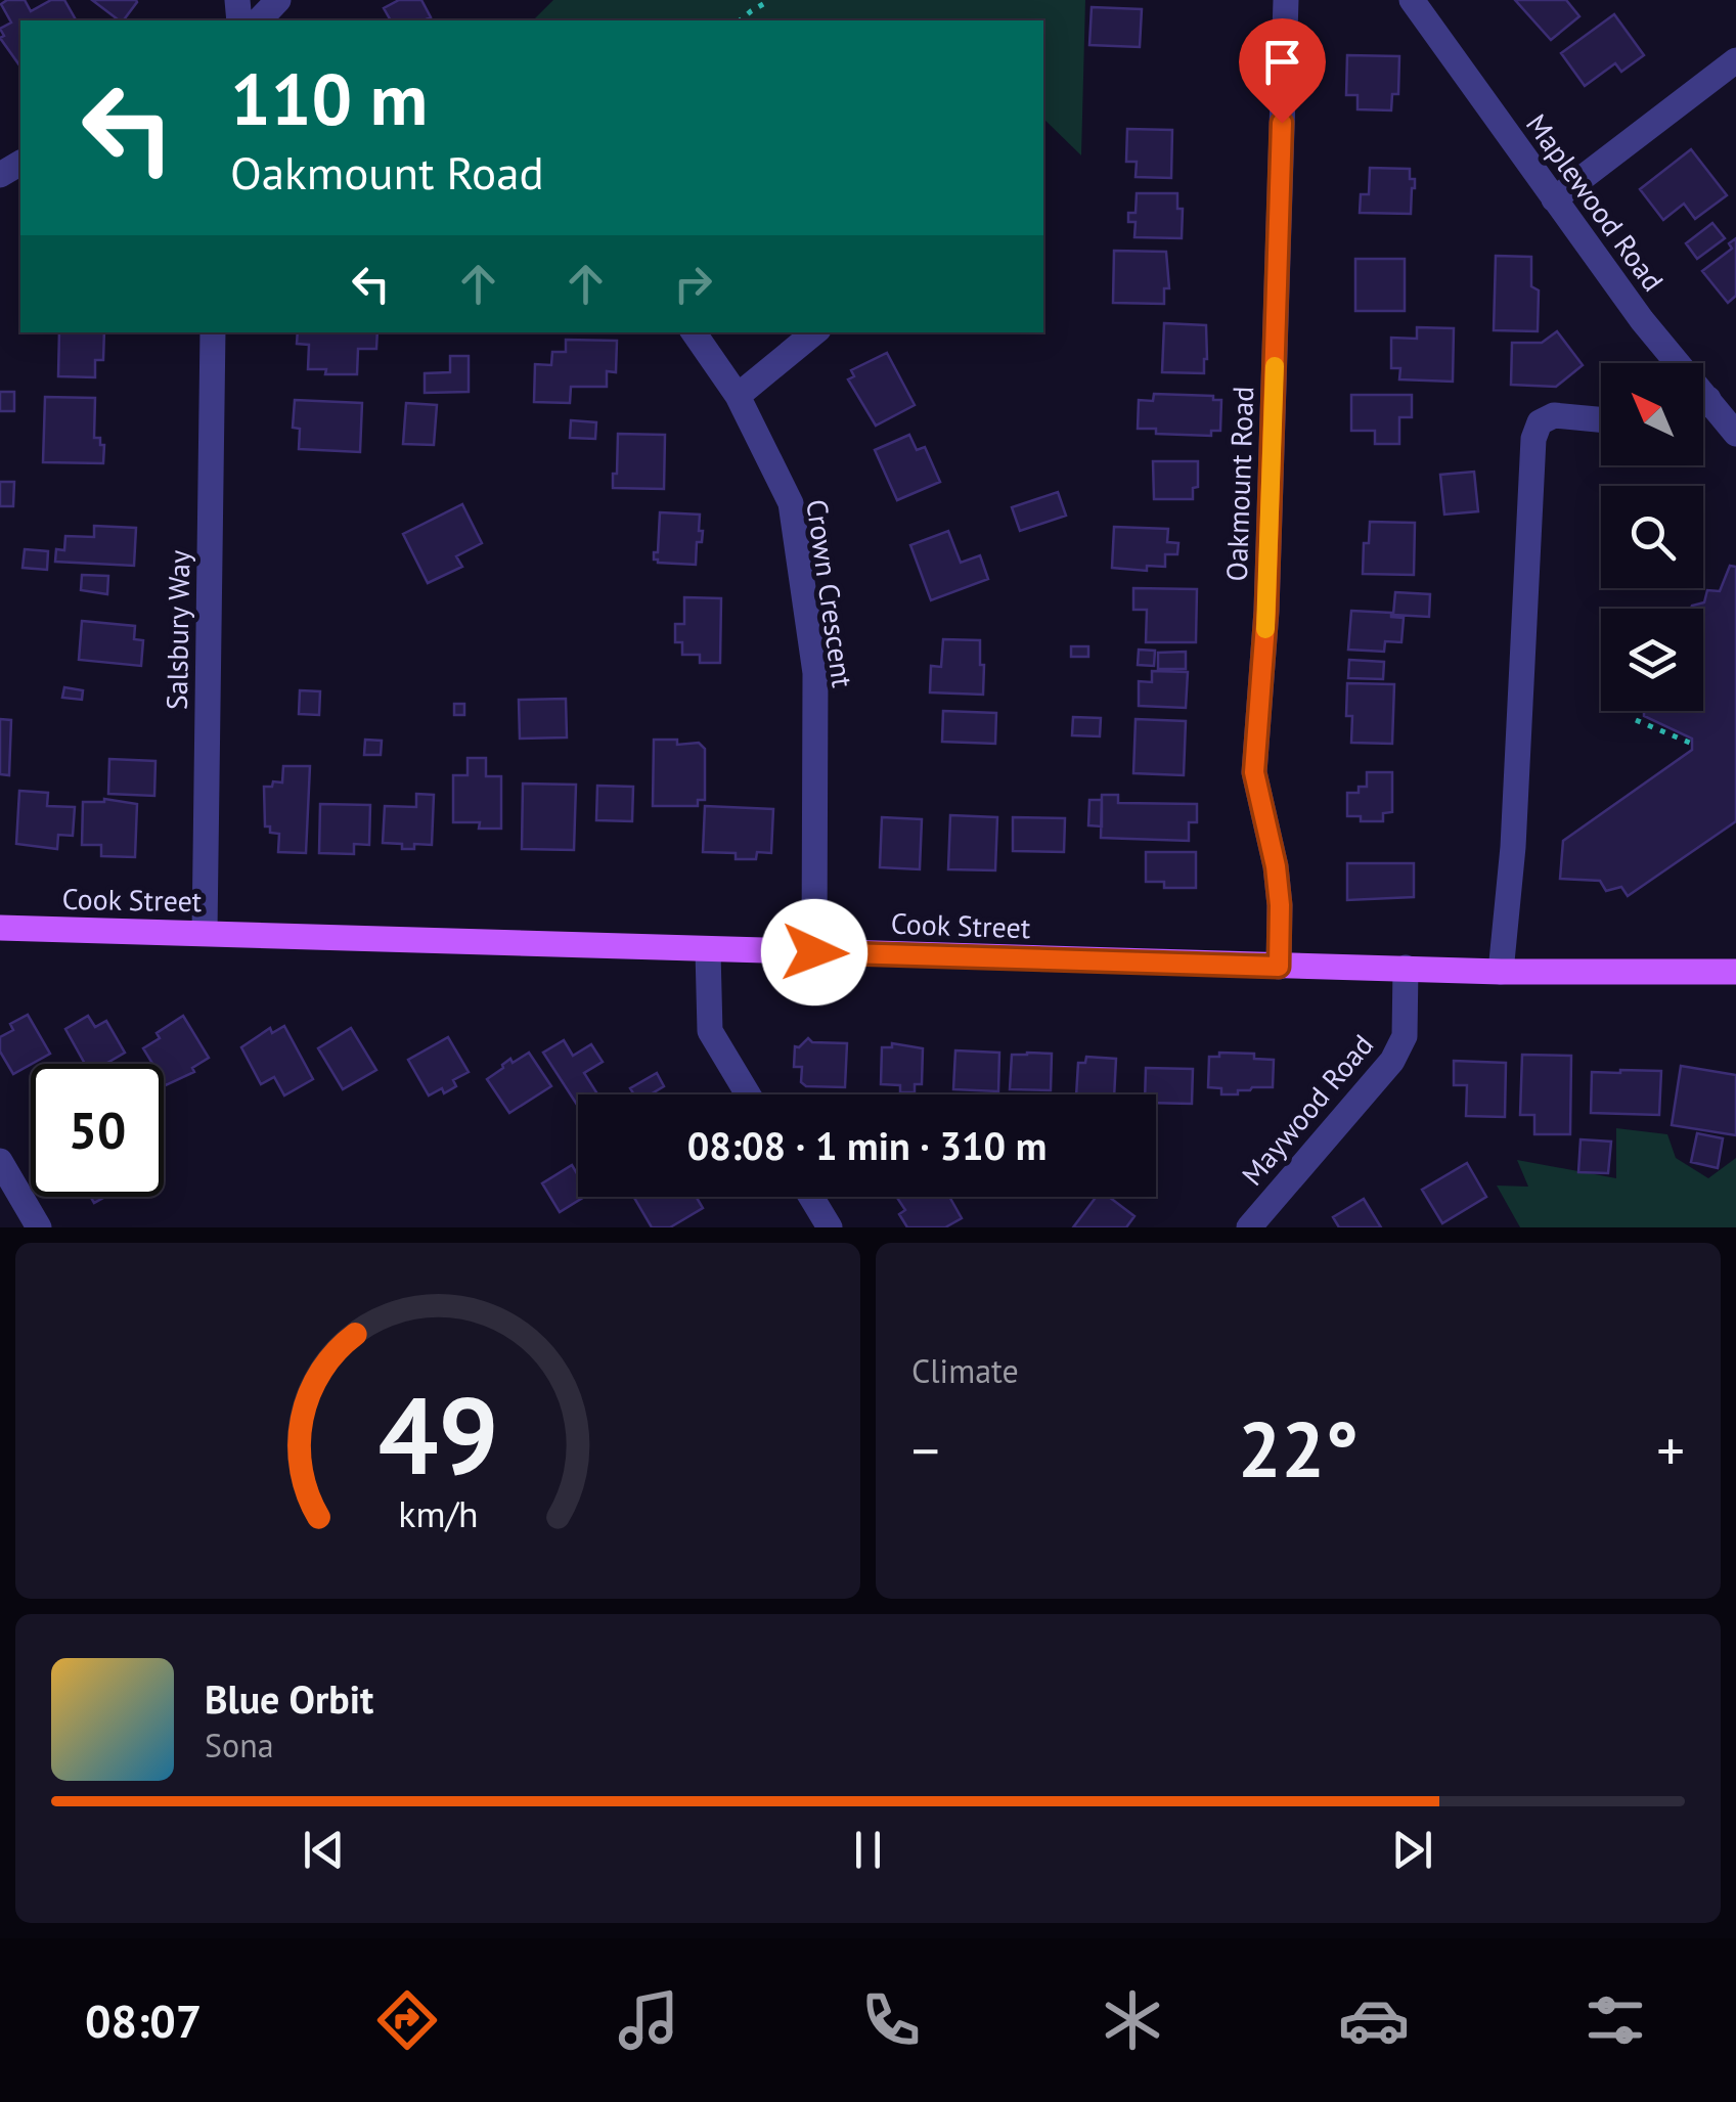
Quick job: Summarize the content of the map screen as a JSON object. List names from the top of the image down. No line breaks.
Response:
{"streets":{"main road":["Cook Street"],"street":["Maplewood Road","Oakmount Road","Crown Crescent","Salsbury Way","Maywood Road"]},"crossings":[["Oakmount Road","Cook Street"],["Crown Crescent","Cook Street"],["Salsbury Way","Cook Street"],["Cook Street","Maywood Road"]],"north":"top left","page":{"turn":["110 m","Oakmount Road"],"limit":"50","trip":"08:08 · 1 min · 310 m","tile":"Climate","heat":["−","22°","+"],"song":["Blue Orbit","Sona"],"tabs":"08:07","gauge":["49","km/h"]}}
